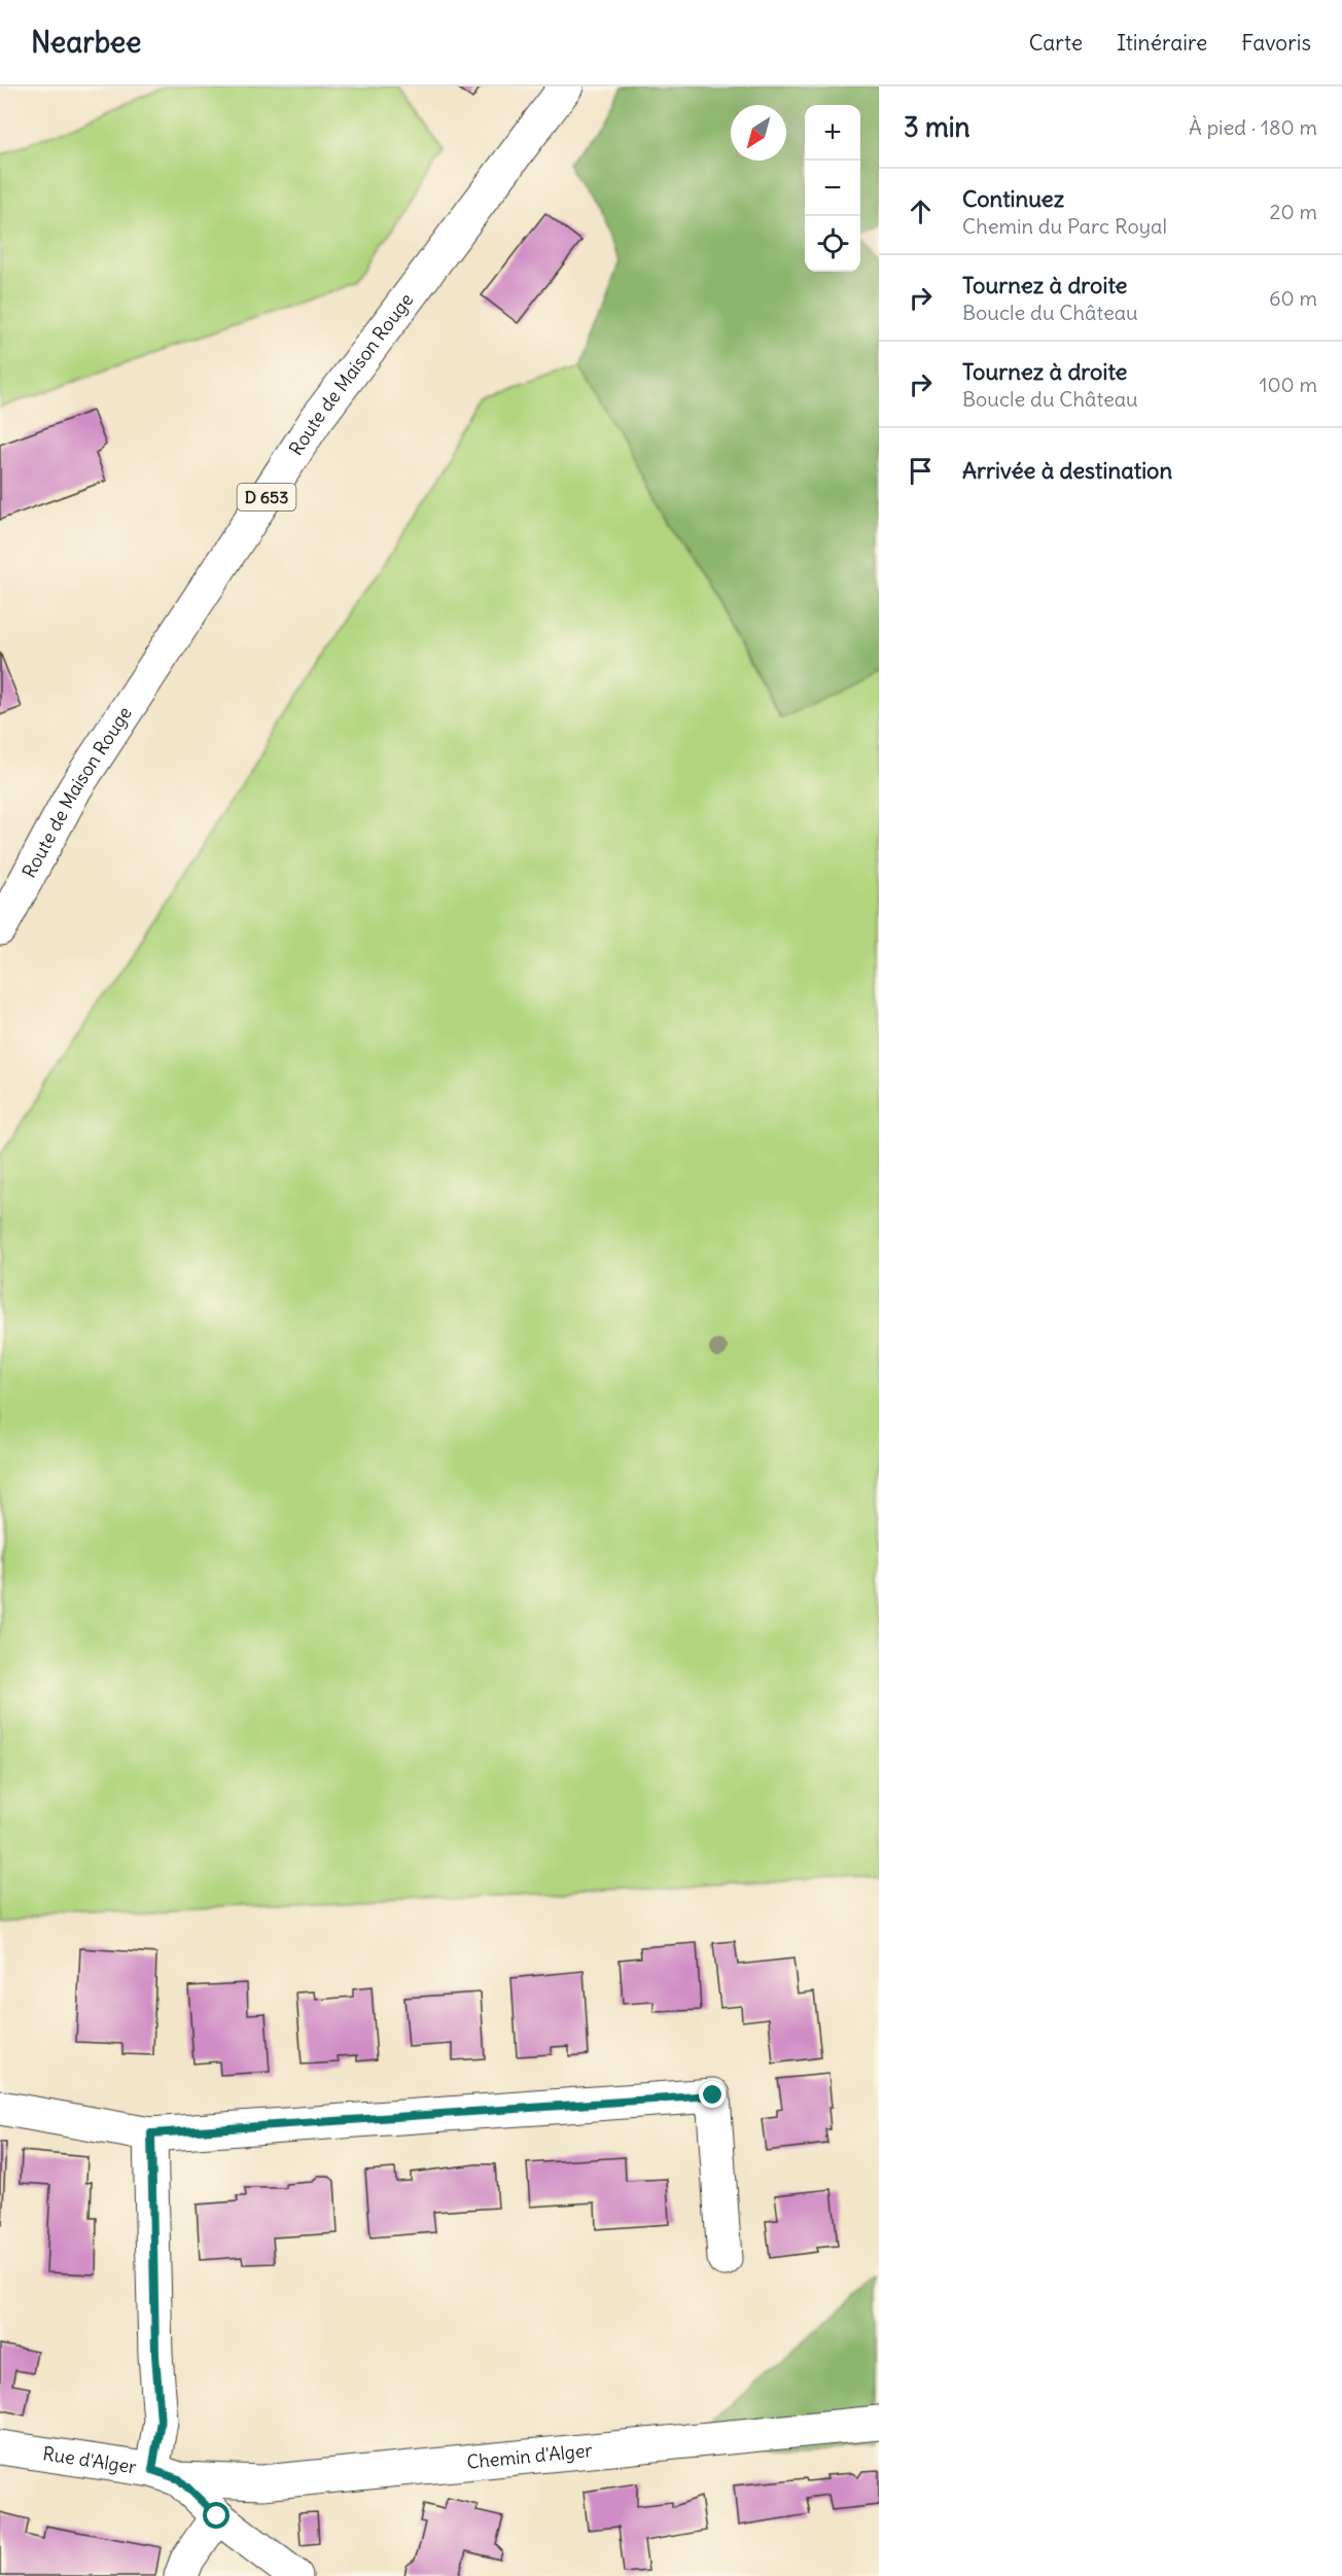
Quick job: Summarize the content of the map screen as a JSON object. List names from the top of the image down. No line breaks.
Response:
{"streets":{"street":["Route de Maison Rouge","D 653","Chemin d'Alger","Rue d'Alger"]},"crossings":[["Chemin d'Alger","Rue d'Alger"]],"north":"bottom left","page":{"header":"Nearbee","nav":["Carte","Itinéraire","Favoris"],"heading":["3 min","À pied · 180 m"],"map_buttons":["+","−"],"list":[["Continuez","Chemin du Parc Royal","20 m"],["Tournez à droite","Boucle du Château","60 m"],["Tournez à droite","Boucle du Château","100 m"],"Arrivée à destination"]}}
